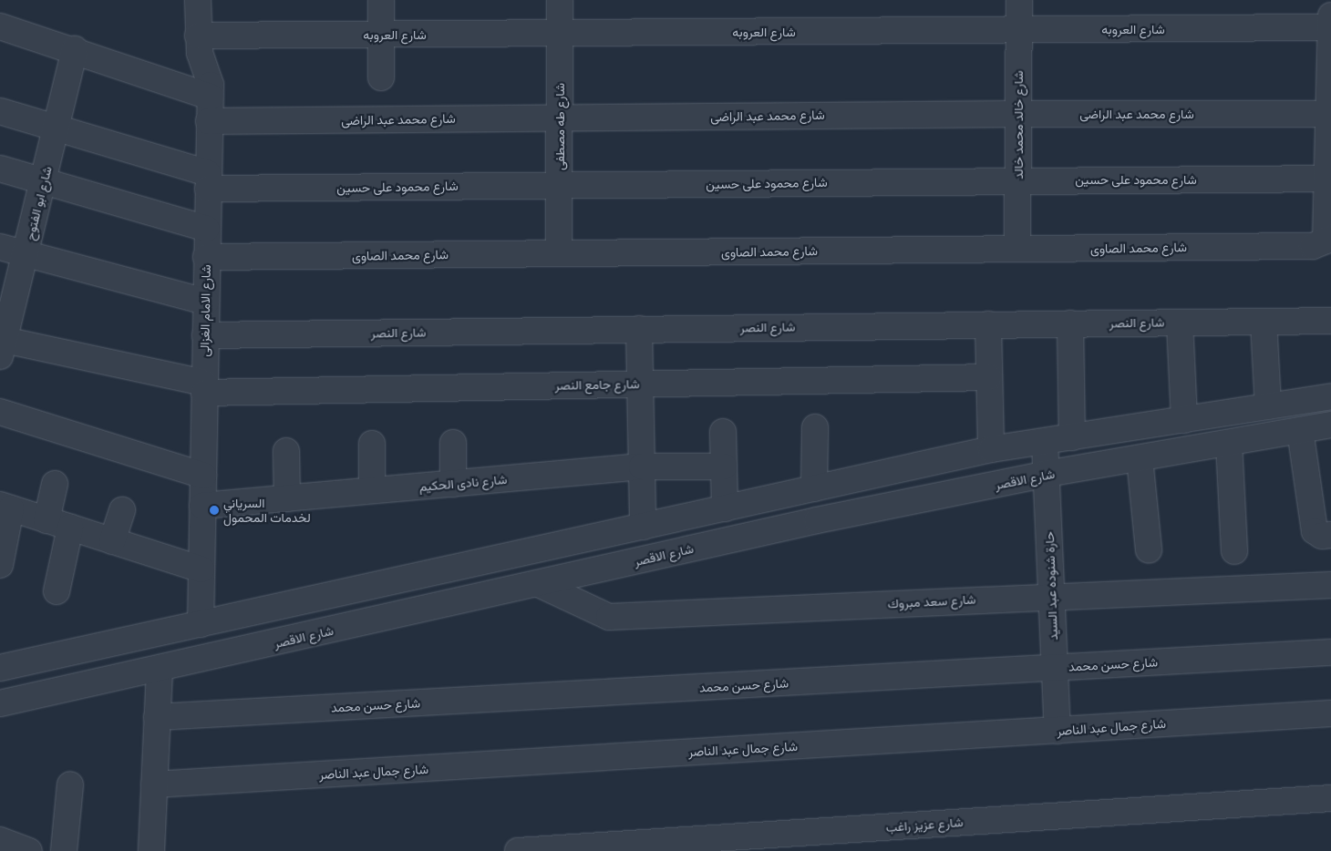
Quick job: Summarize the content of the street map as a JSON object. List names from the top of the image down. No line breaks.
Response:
{"streets":{"street":["شارع العروبه","شارع محمد عبد الراضى","شارع خالد محمد خالد","شارع طه مصطفى","شارع محمود على حسين","شارع ابو الفتوح","شارع محمد الصاوى","شارع الامام الغزالى","شارع النصر","شارع جامع النصر","شارع الاقصر","شارع نادى الحكيم","حارة شنوده عبد السيد","شارع سعد مبروك","شارع حسن محمد","شارع جمال عبد الناصر","شارع عزيز راغب"]},"crossings":[["شارع العروبه","شارع خالد محمد خالد"],["شارع العروبه","شارع طه مصطفى"],["شارع العروبه","شارع الامام الغزالى"],["شارع محمد عبد الراضى","شارع خالد محمد خالد"],["شارع محمد عبد الراضى","شارع طه مصطفى"],["شارع محمد عبد الراضى","شارع الامام الغزالى"],["شارع خالد محمد خالد","شارع محمود على حسين"],["شارع خالد محمد خالد","شارع محمد الصاوى"],["شارع طه مصطفى","شارع محمود على حسين"],["شارع طه مصطفى","شارع محمد الصاوى"],["شارع محمود على حسين","شارع ابو الفتوح"],["شارع محمود على حسين","شارع الامام الغزالى"],["شارع ابو الفتوح","شارع جامع النصر"],["شارع محمد الصاوى","شارع الامام الغزالى"],["شارع الامام الغزالى","شارع النصر"],["شارع الامام الغزالى","شارع جامع النصر"],["شارع الامام الغزالى","شارع نادى الحكيم"],["شارع الاقصر","حارة شنوده عبد السيد"],["شارع الاقصر","شارع سعد مبروك"],["حارة شنوده عبد السيد","شارع سعد مبروك"],["حارة شنوده عبد السيد","شارع حسن محمد"],["حارة شنوده عبد السيد","شارع جمال عبد الناصر"]],"places":["السرياني لخدمات المحمول"]}
